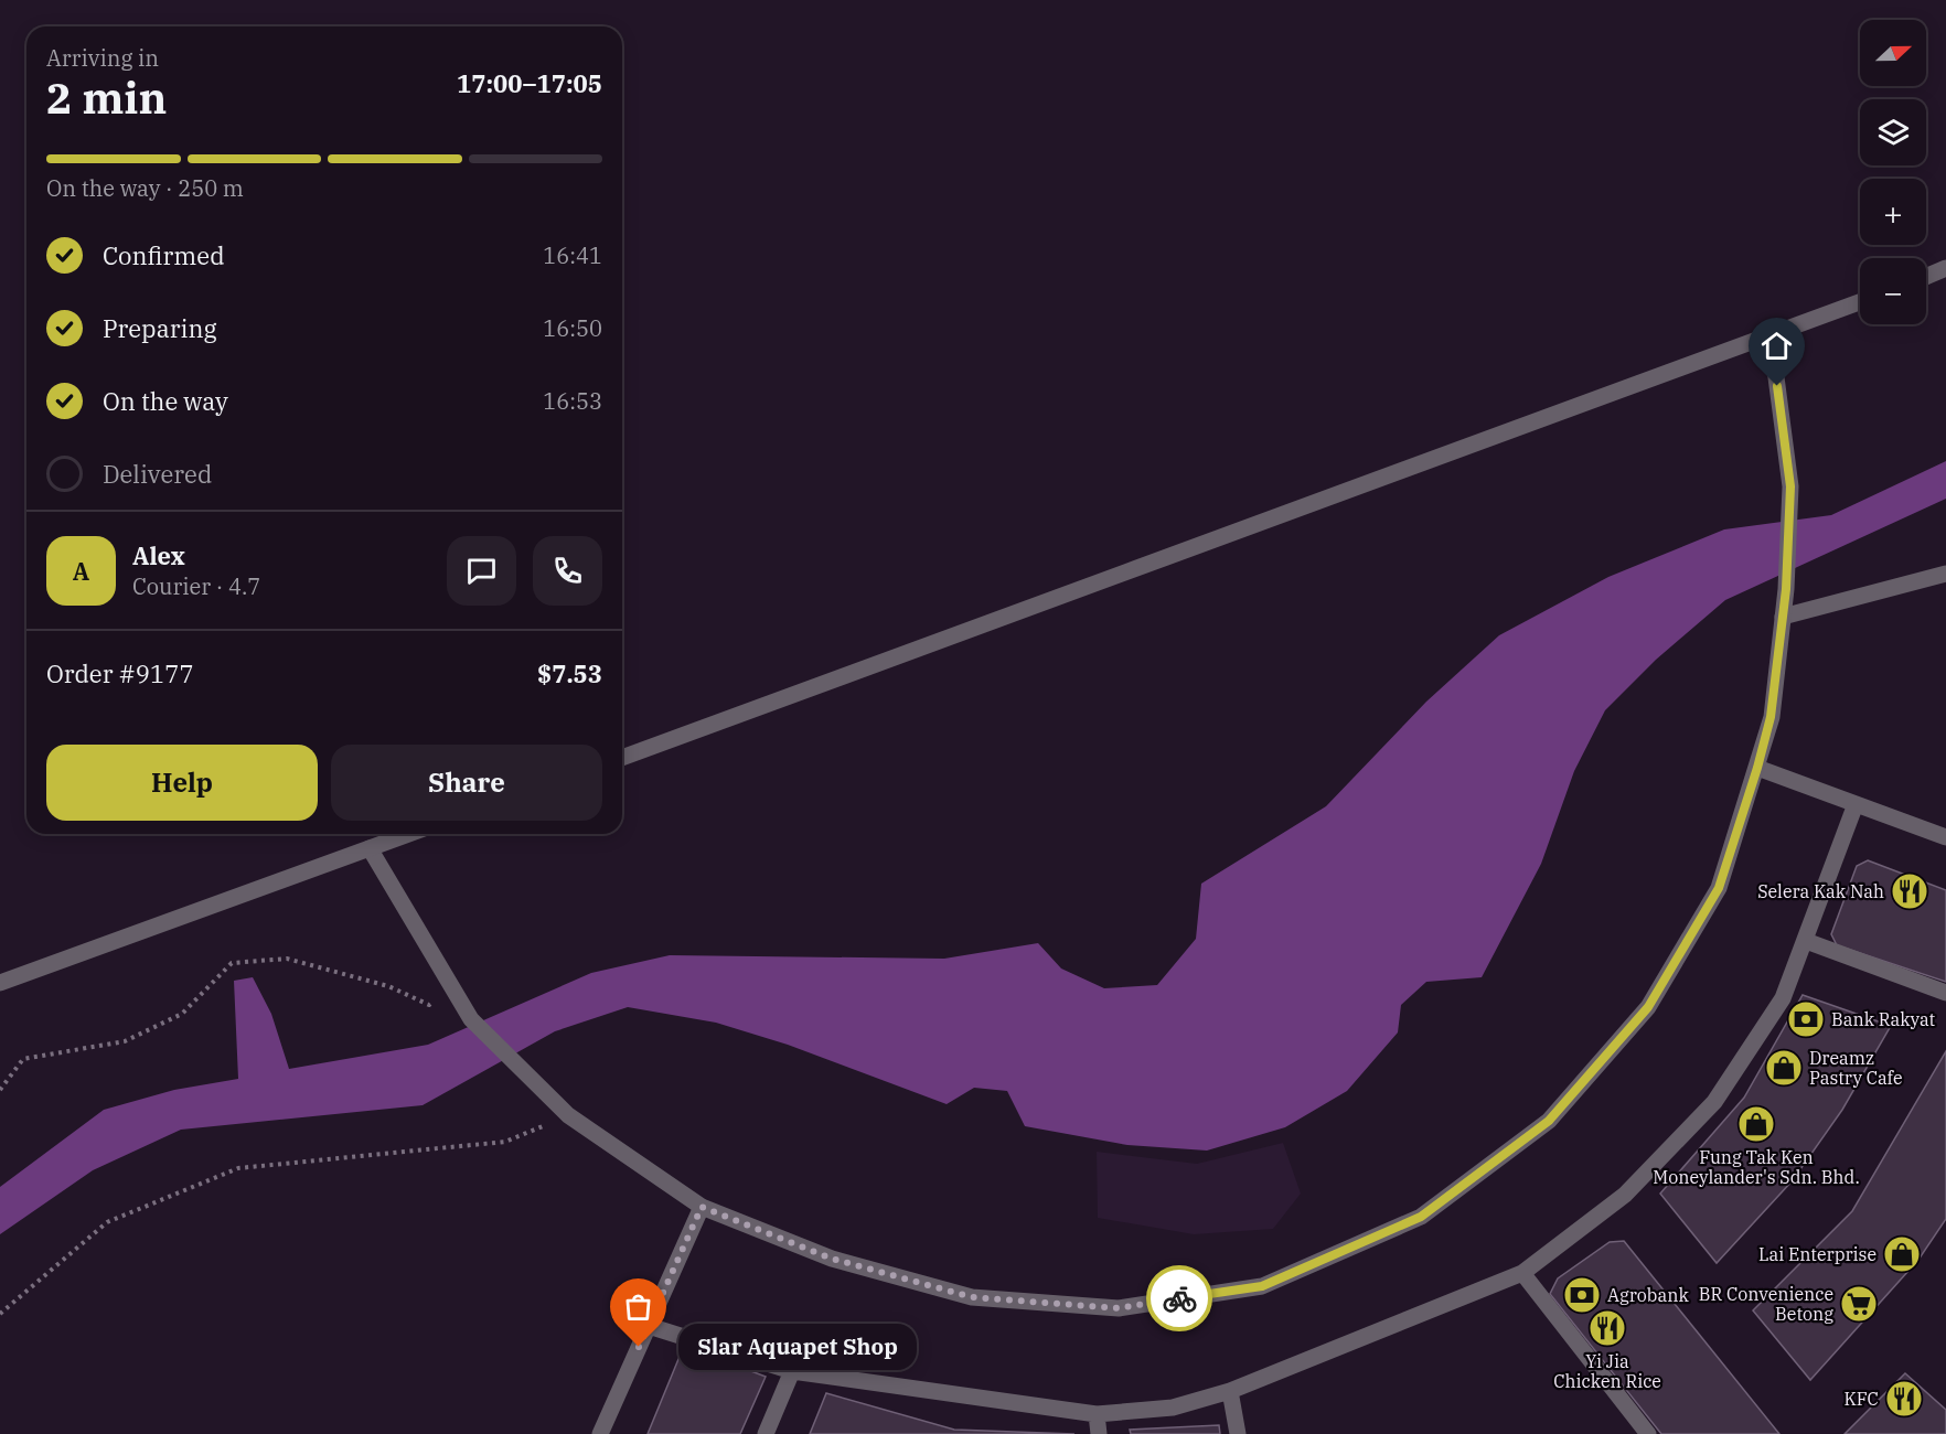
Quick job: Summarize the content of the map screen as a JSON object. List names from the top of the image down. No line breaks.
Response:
{"places":{"restaurant":["Selera Kak Nah","Yi Jia Chicken Rice","KFC"],"bank":["Bank Rakyat","Agrobank"],"shop":["Dreamz Pastry Cafe","Fung Tak Ken Moneylander's Sdn. Bhd.","Lai Enterprise"],"supermarket":["BR Convenience Betong"],"other":["Slar Aquapet Shop"]},"north":"right","page":{"map_buttons":["+","−"],"heading":["2 min","Arriving in","17:00–17:05"],"panel":["Alex","Courier · 4.7","Order #9177","$7.53"],"bar":"On the way · 250 m","list":[["Confirmed","16:41"],["Preparing","16:50"],["On the way","16:53"],"Delivered"],"round":"A","buttons":["Help","Share"],"bubble":"Slar Aquapet Shop"}}
